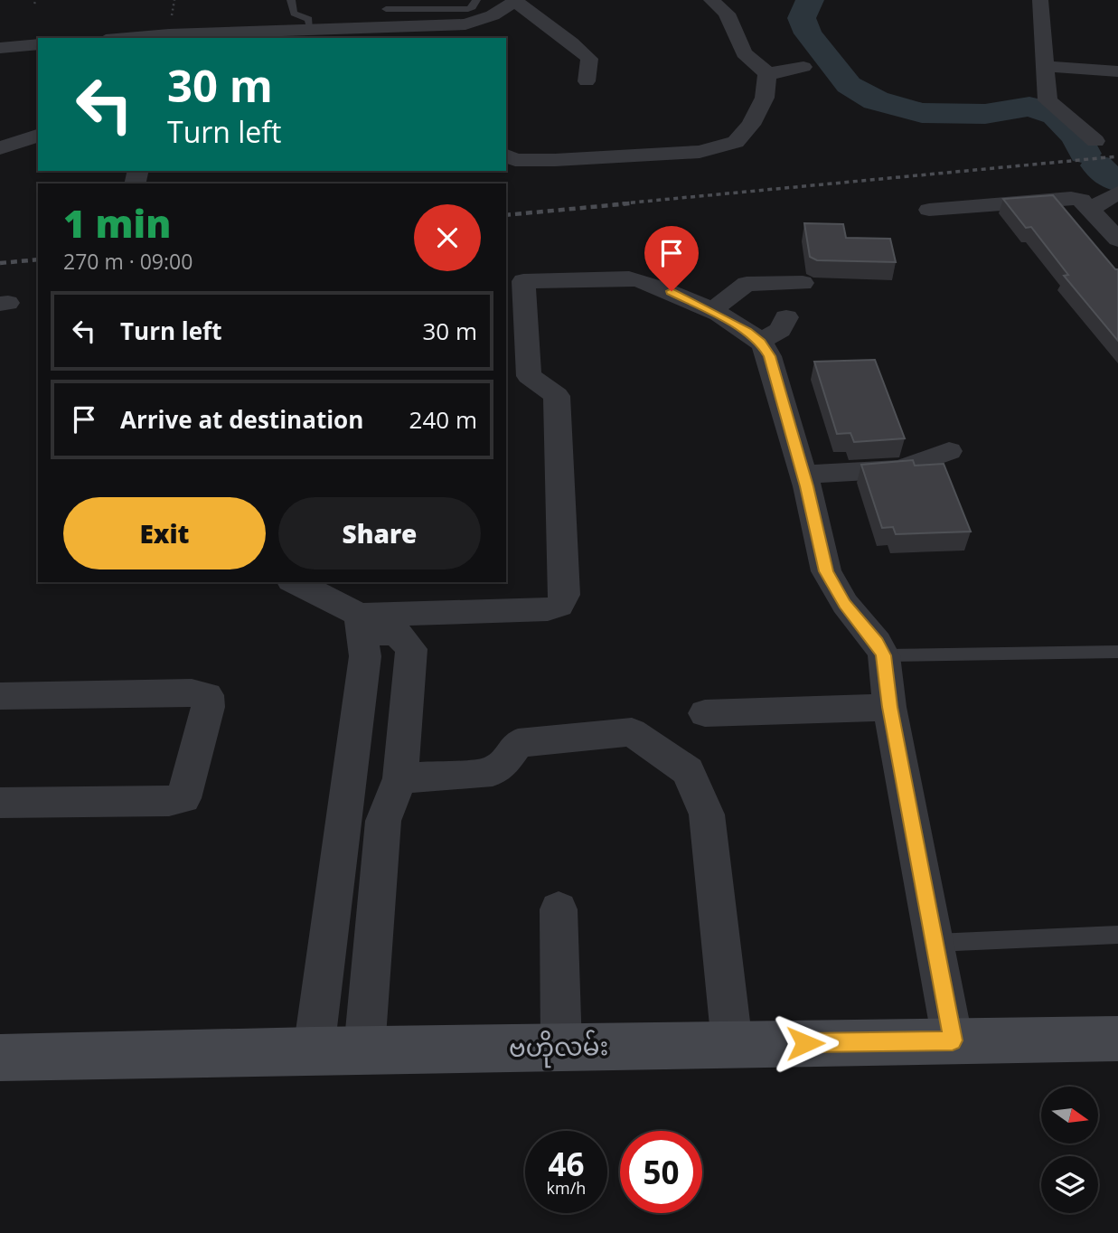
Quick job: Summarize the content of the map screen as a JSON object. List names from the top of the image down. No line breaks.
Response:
{"streets":{"main road":["ဗဟိုလမ်း"]},"north":"right","page":{"turn":["30 m","Turn left"],"heading":["1 min","270 m · 09:00"],"list":[{"name":"Turn left","value":"30 m"},{"name":"Arrive at destination","value":"240 m"}],"buttons":["Exit","Share"],"speed":"46 km/h","limit":"50"}}
